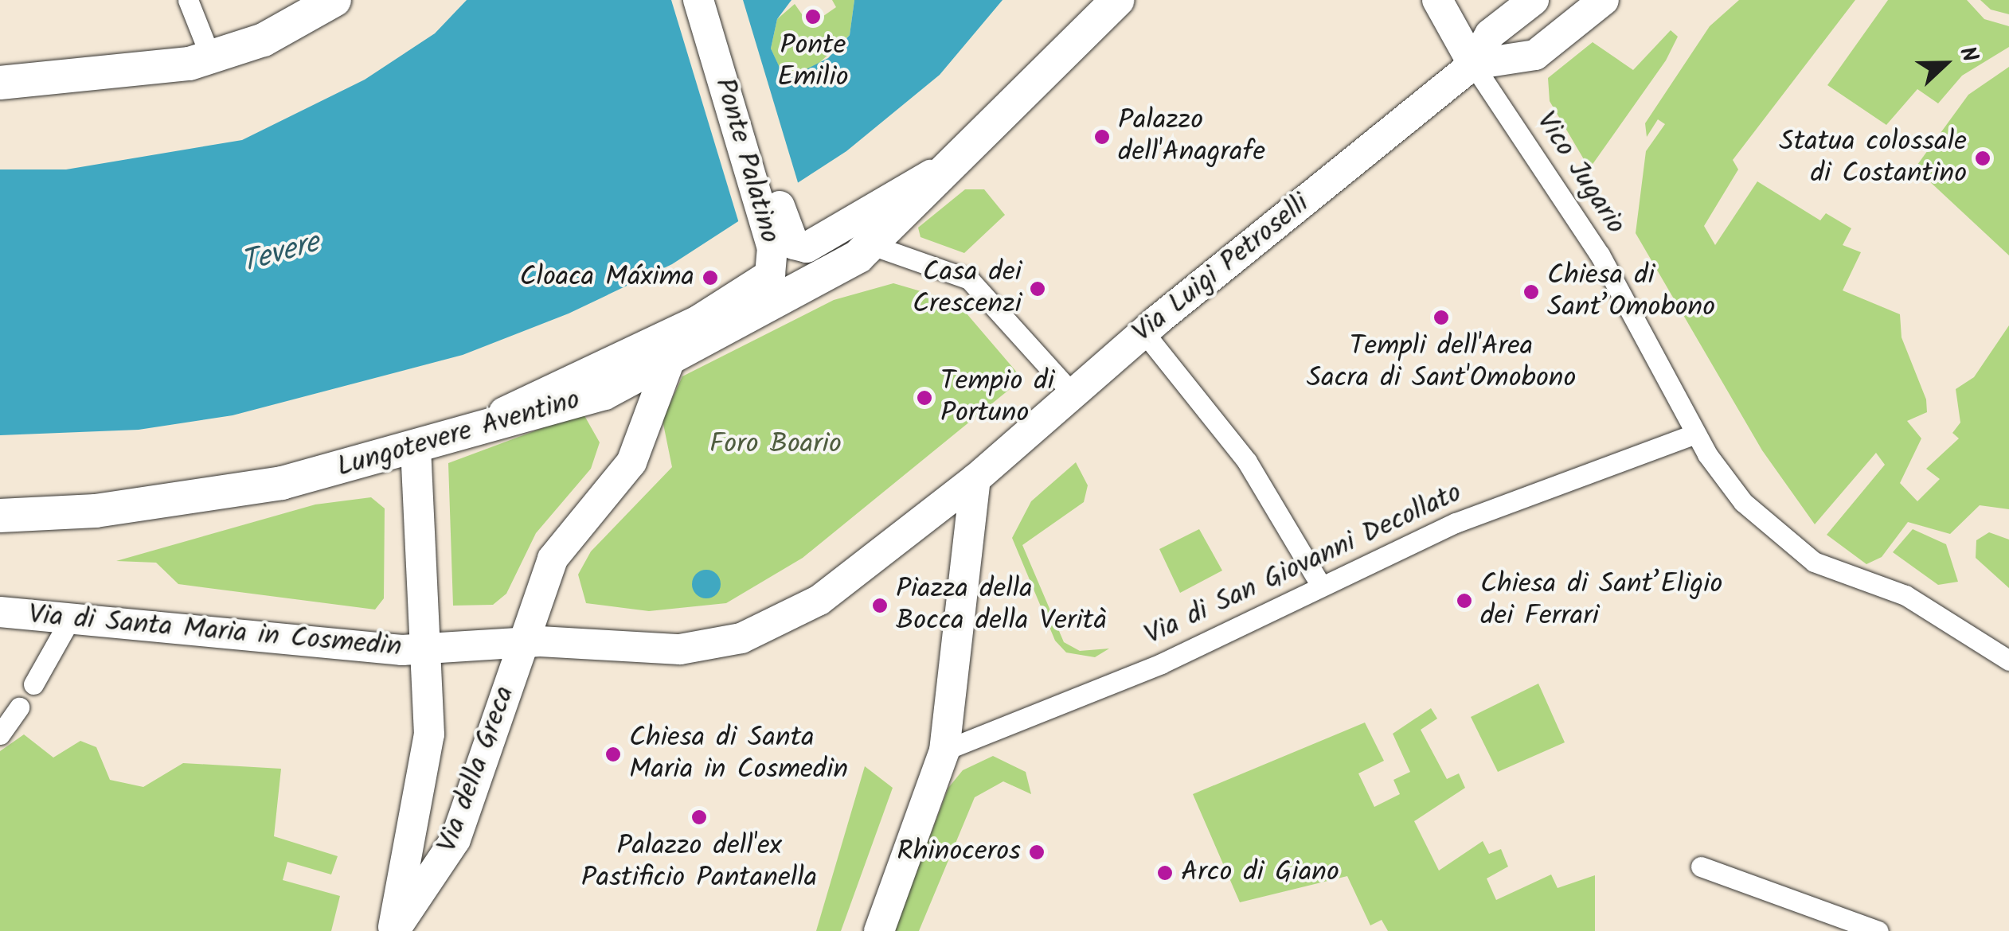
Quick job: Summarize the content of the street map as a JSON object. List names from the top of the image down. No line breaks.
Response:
{"streets":{"main road":["Ponte Palatino","Via Luigi Petroselli","Lungotevere Aventino","Via di Santa Maria in Cosmedin","Via della Greca"],"street":["Vico Jugario","Via di San Giovanni Decollato"]},"crossings":[["Ponte Palatino","Lungotevere Aventino"],["Vico Jugario","Via Luigi Petroselli"],["Vico Jugario","Via di San Giovanni Decollato"],["Lungotevere Aventino","Via della Greca"],["Via di Santa Maria in Cosmedin","Via della Greca"]],"water":["Tevere"],"parks":["Foro Boario"],"places":["Ponte Emilio","Palazzo dell'Anagrafe","Statua colossale di Costantino","Cloaca Máxima","Casa dei Crescenzi","Chiesa di Sant’Omobono","Templi dell'Area Sacra di Sant'Omobono","Tempio di Portuno","Chiesa di Sant’Eligio dei Ferrari","Piazza della Bocca della Verità","Chiesa di Santa Maria in Cosmedin","Palazzo dell'ex Pastificio Pantanella","Rhinoceros","Arco di Giano"],"north":"right"}
